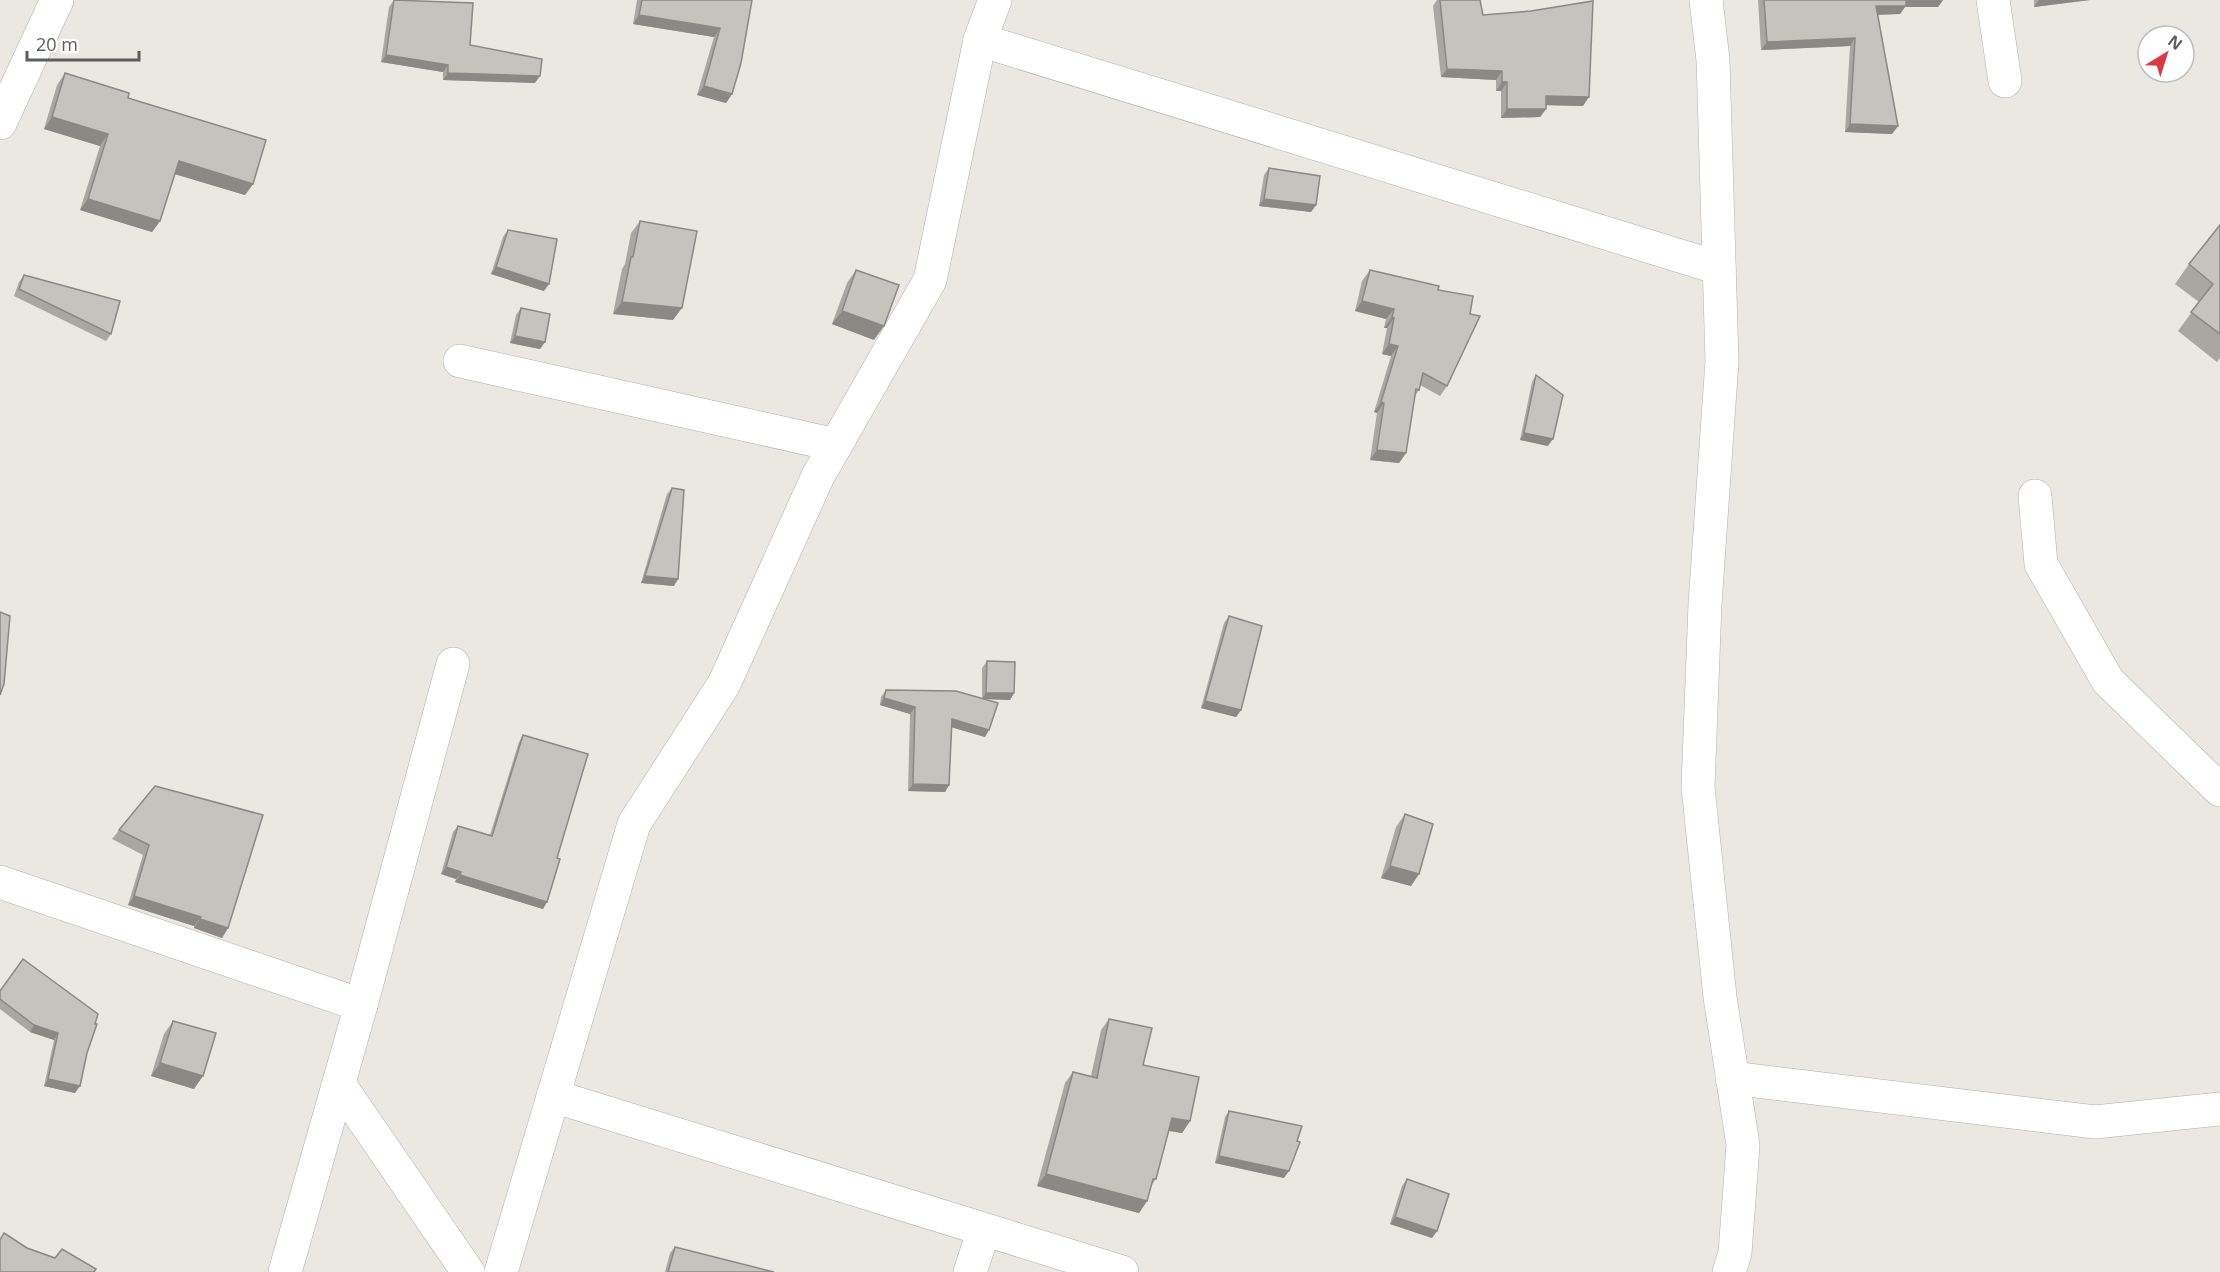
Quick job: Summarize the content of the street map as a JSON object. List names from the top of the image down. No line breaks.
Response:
{"scale_bar":"20 m","north":"top right"}
